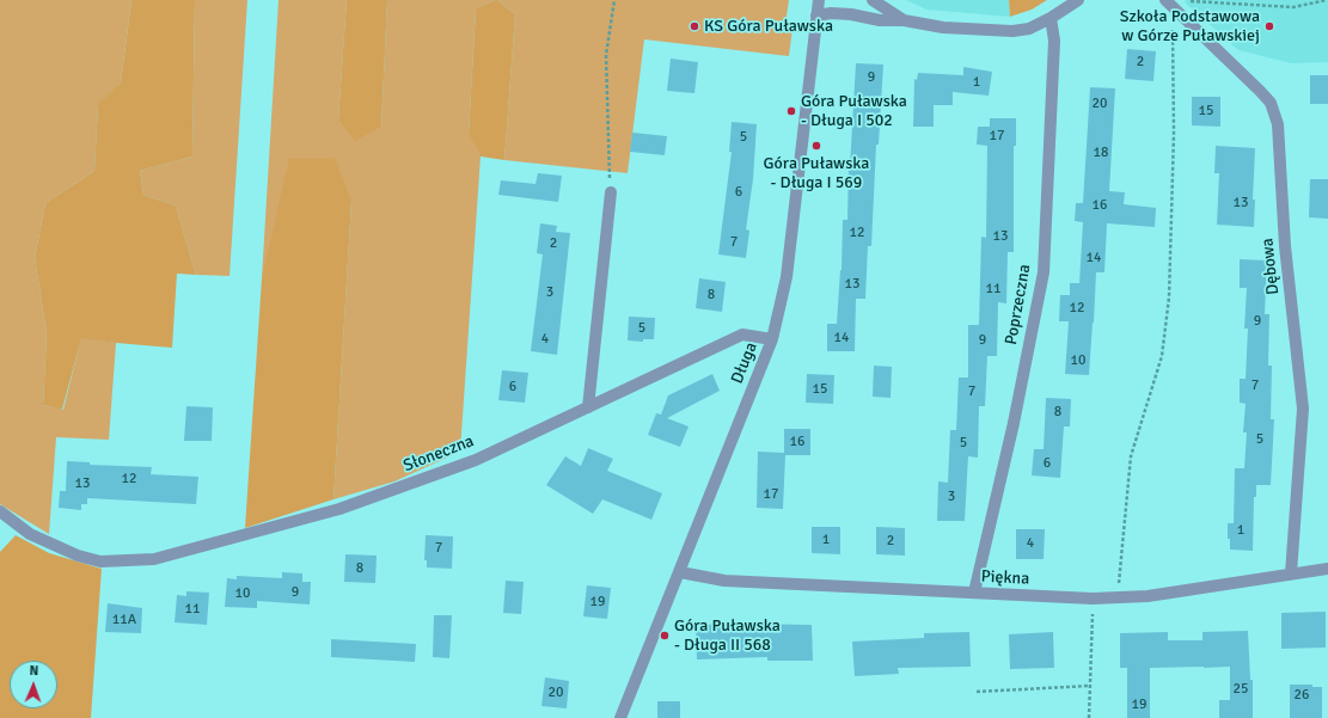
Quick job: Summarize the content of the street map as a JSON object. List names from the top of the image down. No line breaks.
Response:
{"streets":{"street":["Dębowa","Poprzeczna","Długa","Słoneczna","Piękna"]},"crossings":[["Dębowa","Piękna"],["Poprzeczna","Piękna"],["Długa","Słoneczna"],["Długa","Piękna"]],"places":["KS Góra Puławska","Szkoła Podstawowa w Górze Puławskiej","Góra Puławska - Długa I 502","Góra Puławska - Długa I 569","Góra Puławska - Długa II 568"],"house_numbers":["2","9","1","20","15","17","5","18","6","13","16","12","13","7","2","14","13","11","3","8","12","9","5","14","4","9","10","7","6","15","7","8","5","16","5","6","12","13","17","3","1","1","2","4","7","8","9","10","19","11","11A","25","20","26","19"],"north":"top"}
